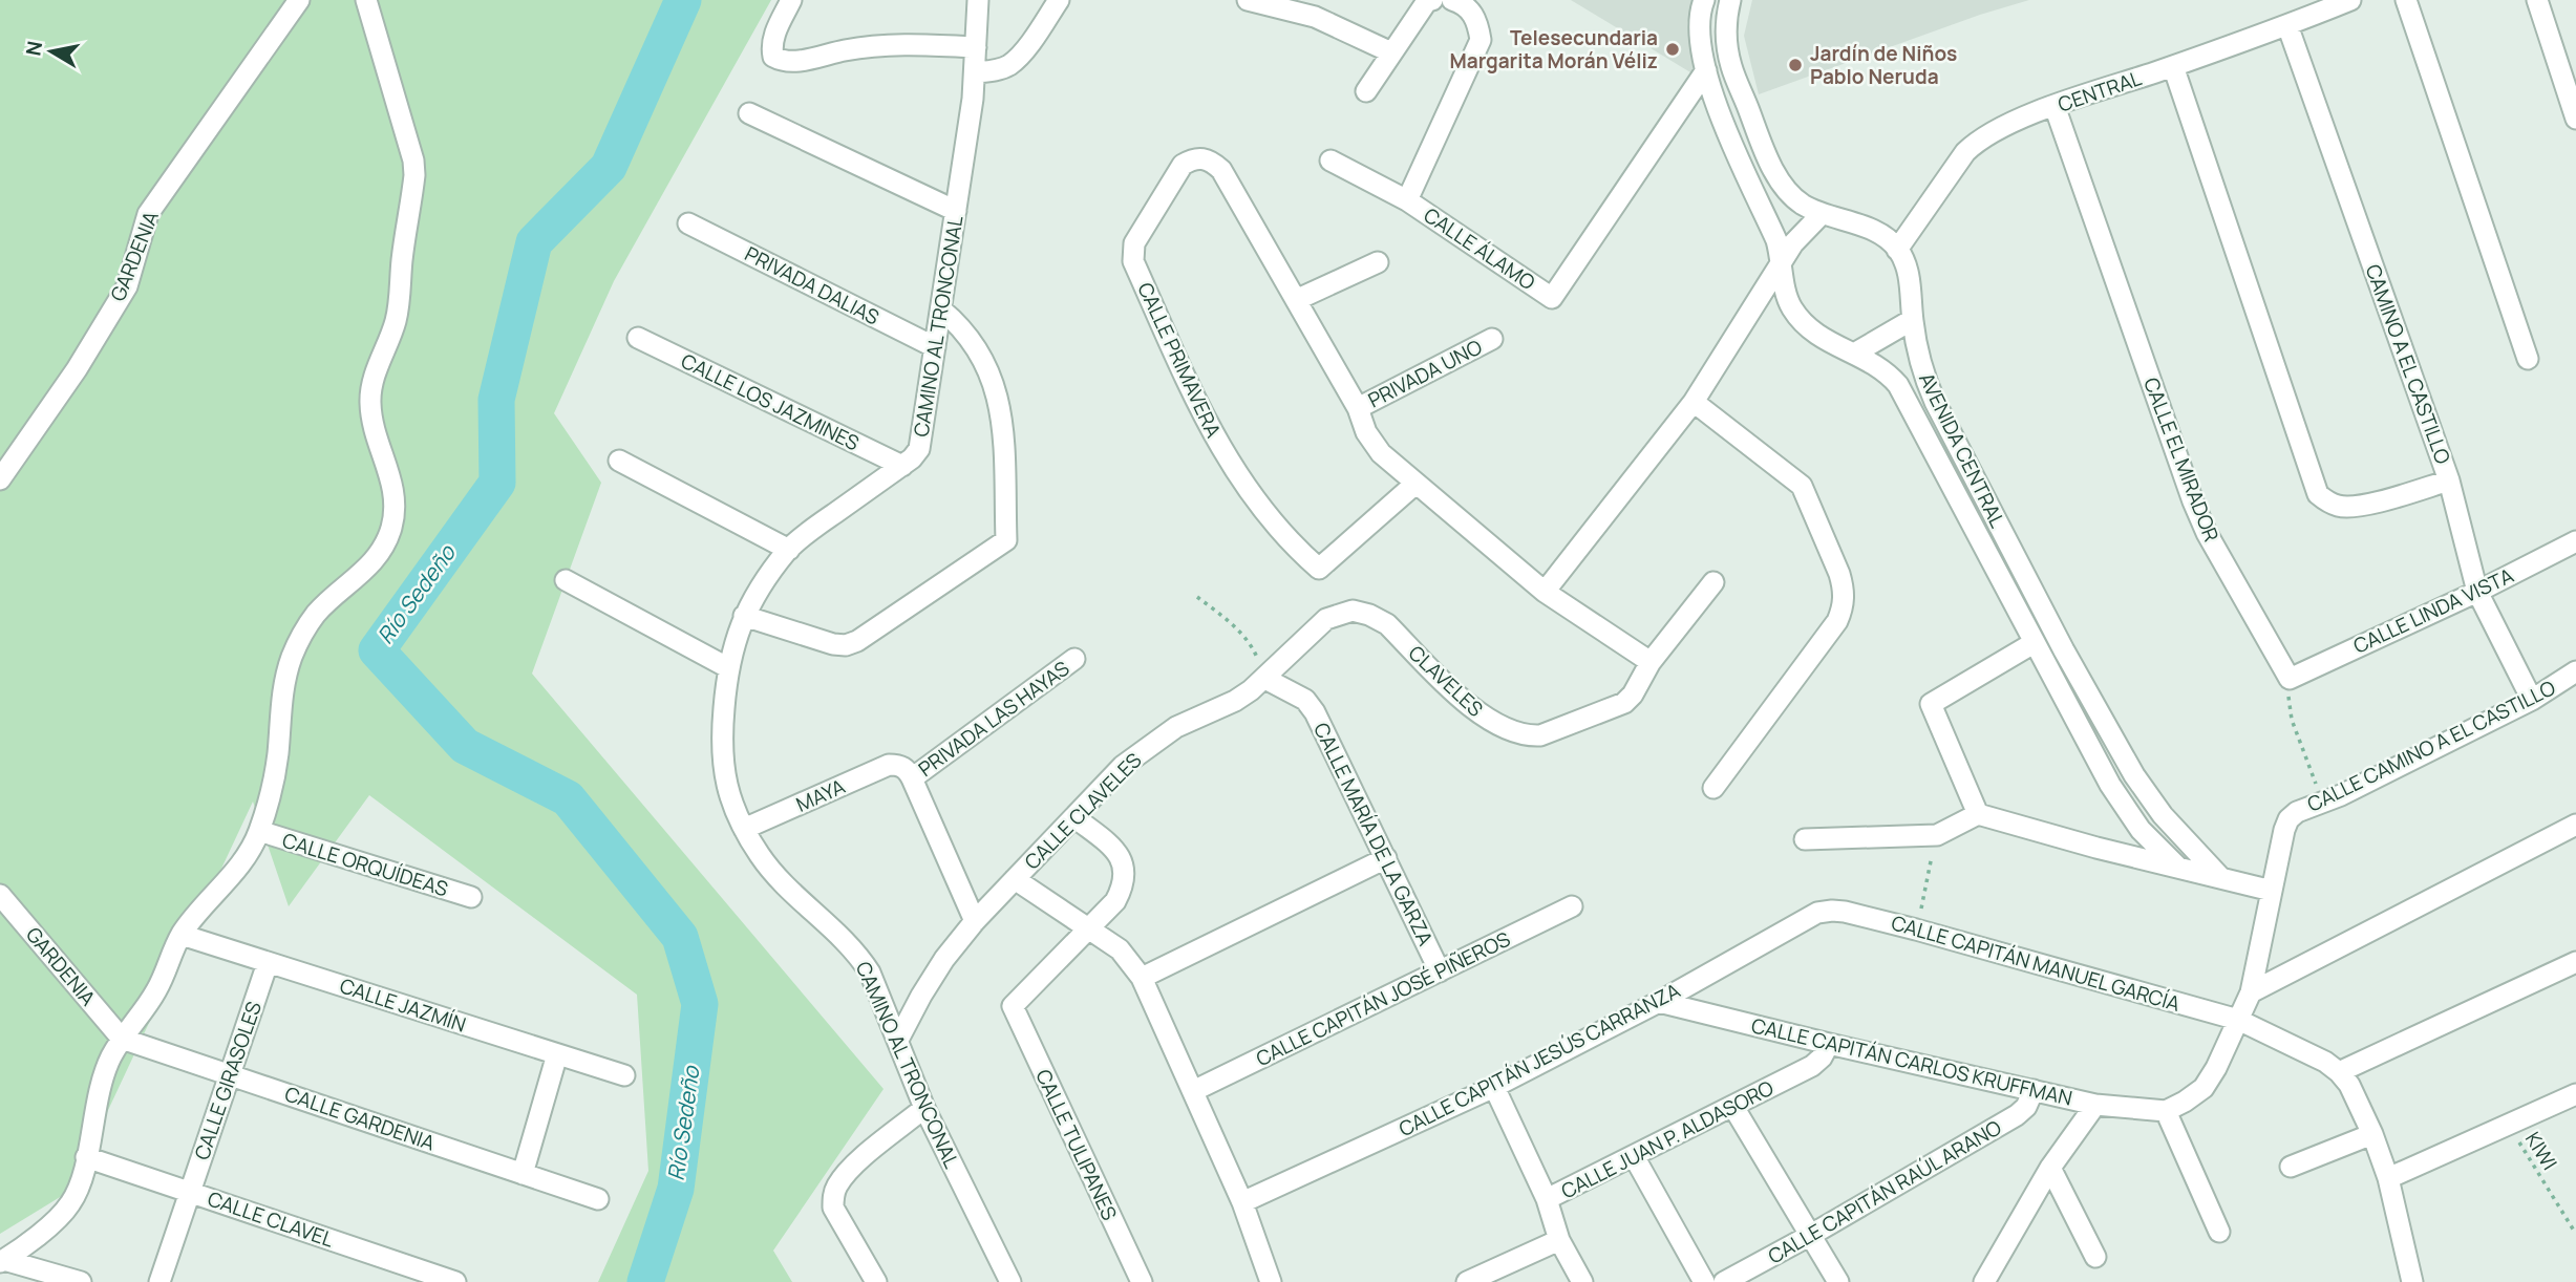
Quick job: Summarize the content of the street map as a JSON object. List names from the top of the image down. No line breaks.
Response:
{"streets":{"street":["CENTRAL","CALLE ÁLAMO","GARDENIA","PRIVADA DALIAS","CAMINO AL TRONCONAL","CALLE PRIMAVERA","CAMINO A EL CASTILLO","PRIVADA UNO","CALLE LOS JAZMINES","AVENIDA CENTRAL","CALLE EL MIRADOR","CALLE LINDA VISTA","CLAVELES","PRIVADA LAS HAYAS","CALLE CAMINO A EL CASTILLO","MAYA","CALLE CLAVELES","CALLE MARÍA DE LA GARZA","CALLE ORQUÍDEAS","CALLE CAPITÁN MANUEL GARCÍA","CALLE CAPITÁN JOSÉ PIÑEROS","CALLE JAZMÍN","CALLE CAPITÁN JESÚS CARRANZA","CALLE CAPITÁN CARLOS KRUFFMAN","CALLE GIRASOLES","CALLE GARDENIA","CALLE JUAN P. ALDASORO","CALLE TULIPANES","CALLE CAPITÁN RAÚL ARANO","CALLE CLAVEL"],"path":["KIWI"]},"crossings":[["CENTRAL","CAMINO A EL CASTILLO"],["CENTRAL","AVENIDA CENTRAL"],["CENTRAL","CALLE EL MIRADOR"],["CALLE ÁLAMO","AVENIDA CENTRAL"],["GARDENIA","CALLE GARDENIA"],["PRIVADA DALIAS","CAMINO AL TRONCONAL"],["CAMINO AL TRONCONAL","CALLE LOS JAZMINES"],["CAMINO AL TRONCONAL","MAYA"],["CAMINO AL TRONCONAL","CALLE CLAVELES"],["CAMINO A EL CASTILLO","CALLE LINDA VISTA"],["CAMINO A EL CASTILLO","CALLE CAMINO A EL CASTILLO"],["CALLE EL MIRADOR","CALLE LINDA VISTA"],["CLAVELES","CALLE CLAVELES"],["PRIVADA LAS HAYAS","MAYA"],["CALLE CAMINO A EL CASTILLO","CALLE CAPITÁN MANUEL GARCÍA"],["CALLE CAMINO A EL CASTILLO","CALLE CAPITÁN CARLOS KRUFFMAN"],["CALLE CLAVELES","CALLE MARÍA DE LA GARZA"],["CALLE MARÍA DE LA GARZA","CALLE CAPITÁN JOSÉ PIÑEROS"],["CALLE CAPITÁN MANUEL GARCÍA","CALLE CAPITÁN JESÚS CARRANZA"],["CALLE JAZMÍN","CALLE GIRASOLES"],["CALLE CAPITÁN JESÚS CARRANZA","CALLE CAPITÁN CARLOS KRUFFMAN"],["CALLE CAPITÁN CARLOS KRUFFMAN","CALLE JUAN P. ALDASORO"],["CALLE CAPITÁN CARLOS KRUFFMAN","CALLE CAPITÁN RAÚL ARANO"],["CALLE GIRASOLES","CALLE GARDENIA"],["CALLE GIRASOLES","CALLE CLAVEL"]],"water":["Río Sedeño"],"places":["Telesecundaria Margarita Morán Véliz","Jardín de Niños Pablo Neruda"],"north":"left"}
